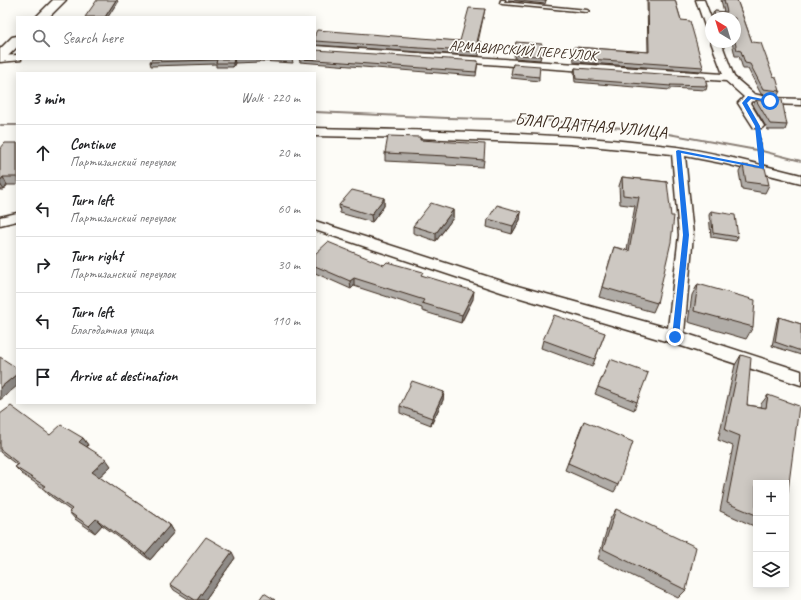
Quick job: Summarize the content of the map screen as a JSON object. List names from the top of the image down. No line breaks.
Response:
{"streets":{"street":["АРМАВИРСКИЙ ПЕРЕУЛОК","БЛАГОДАТНАЯ УЛИЦА"]},"north":"top left","page":{"search":"Search here","heading":["3 min","Walk · 220 m"],"list":[["Continue","Партизанский переулок","20 m"],["Turn left","Партизанский переулок","60 m"],["Turn right","Партизанский переулок","30 m"],["Turn left","Благодатная улица","110 m"],"Arrive at destination"],"map_buttons":["+","−"]}}
